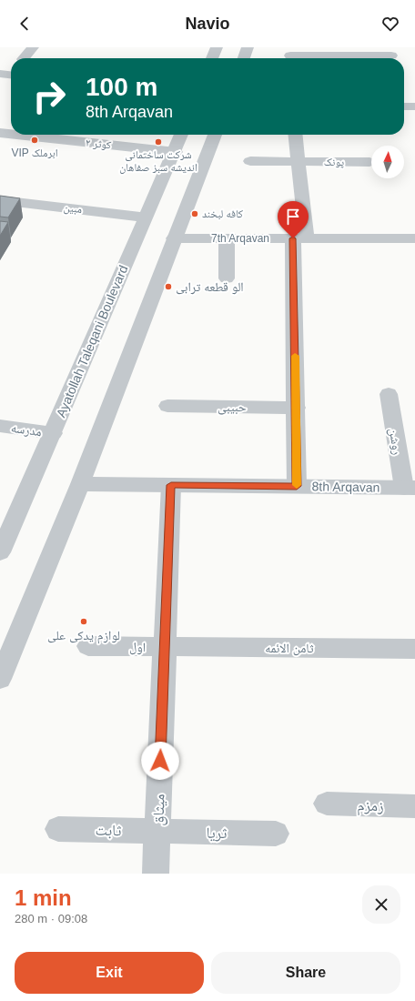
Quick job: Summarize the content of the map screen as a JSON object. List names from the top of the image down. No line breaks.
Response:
{"streets":{"street":["کوثر ۲","پونک","مبین","7th Arqavan","Ayatollah Taleqani Boulevard","حبیبی","مدرسه","روشن","8th Arqavan","اول","ثامن الائمه","زمزم","میثاق","ثابت","ثریا"]},"crossings":[["کوثر ۲","Ayatollah Taleqani Boulevard"],["مبین","Ayatollah Taleqani Boulevard"],["Ayatollah Taleqani Boulevard","مدرسه"],["روشن","8th Arqavan"],["8th Arqavan","میثاق"],["اول","ثامن الائمه"],["اول","میثاق"],["ثامن الائمه","میثاق"],["میثاق","ثابت"],["میثاق","ثریا"],["ثابت","ثریا"]],"places":["VIP ابرملک","شرکت ساختمانی اندیشه سبز صفاهان","کافه لبخند","الو قطعه ترابی","لوازم یدکی علی"],"north":"top","page":{"header":"Navio","turn":["100 m","8th Arqavan"],"heading":["1 min","280 m · 09:08"],"buttons":["Exit","Share"]}}
